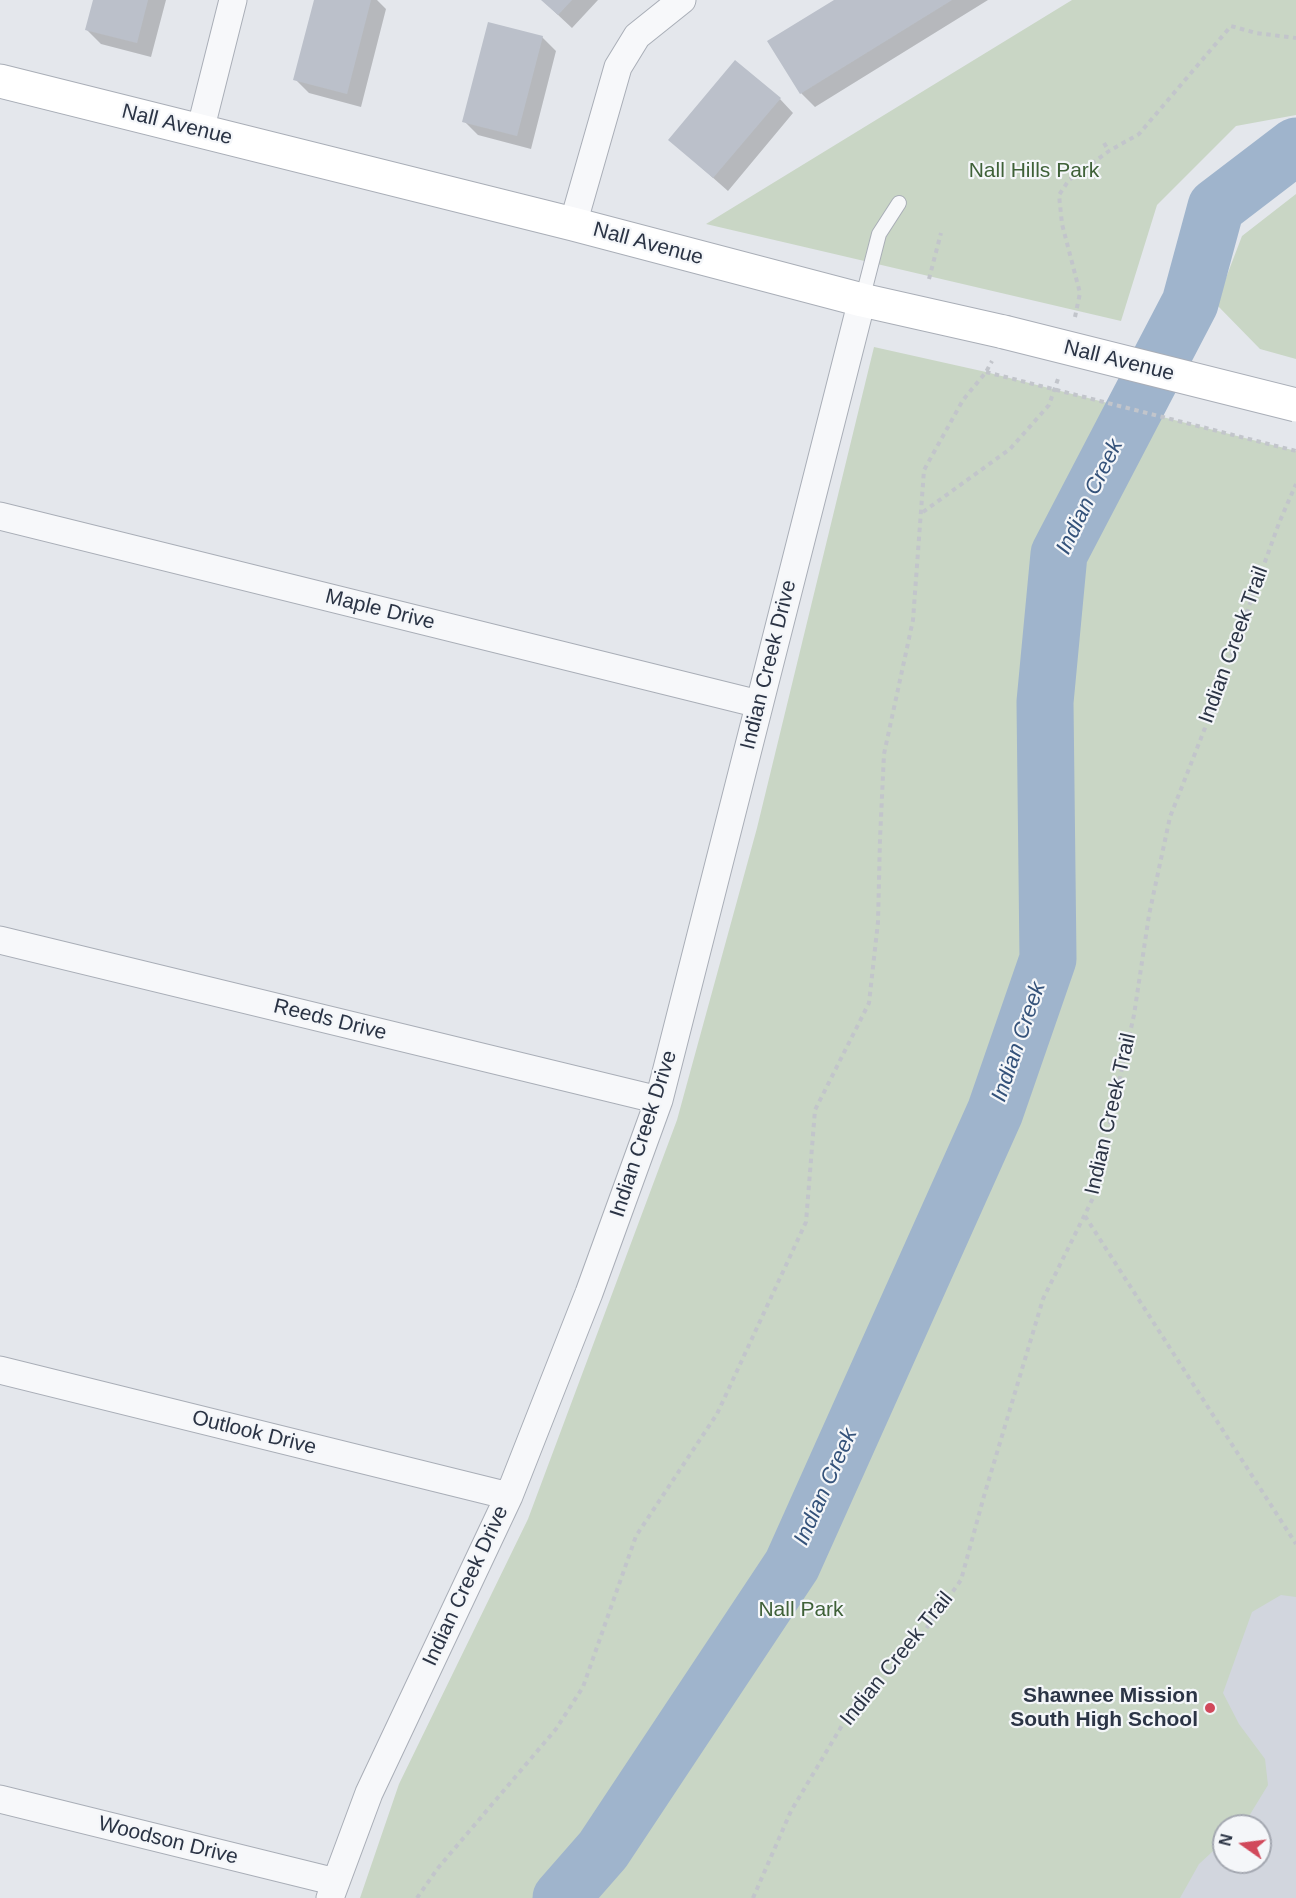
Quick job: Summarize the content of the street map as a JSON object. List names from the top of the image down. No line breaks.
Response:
{"streets":{"main road":["Nall Avenue"],"street":["Maple Drive","Indian Creek Drive","Reeds Drive","Outlook Drive","Woodson Drive"],"path":["Indian Creek Trail"]},"crossings":[["Nall Avenue","Indian Creek Drive"],["Maple Drive","Indian Creek Drive"],["Indian Creek Drive","Reeds Drive"],["Indian Creek Drive","Outlook Drive"],["Indian Creek Drive","Woodson Drive"]],"water":["Indian Creek"],"parks":["Nall Hills Park","Nall Park"],"places":["Shawnee Mission South High School"],"north":"left"}
